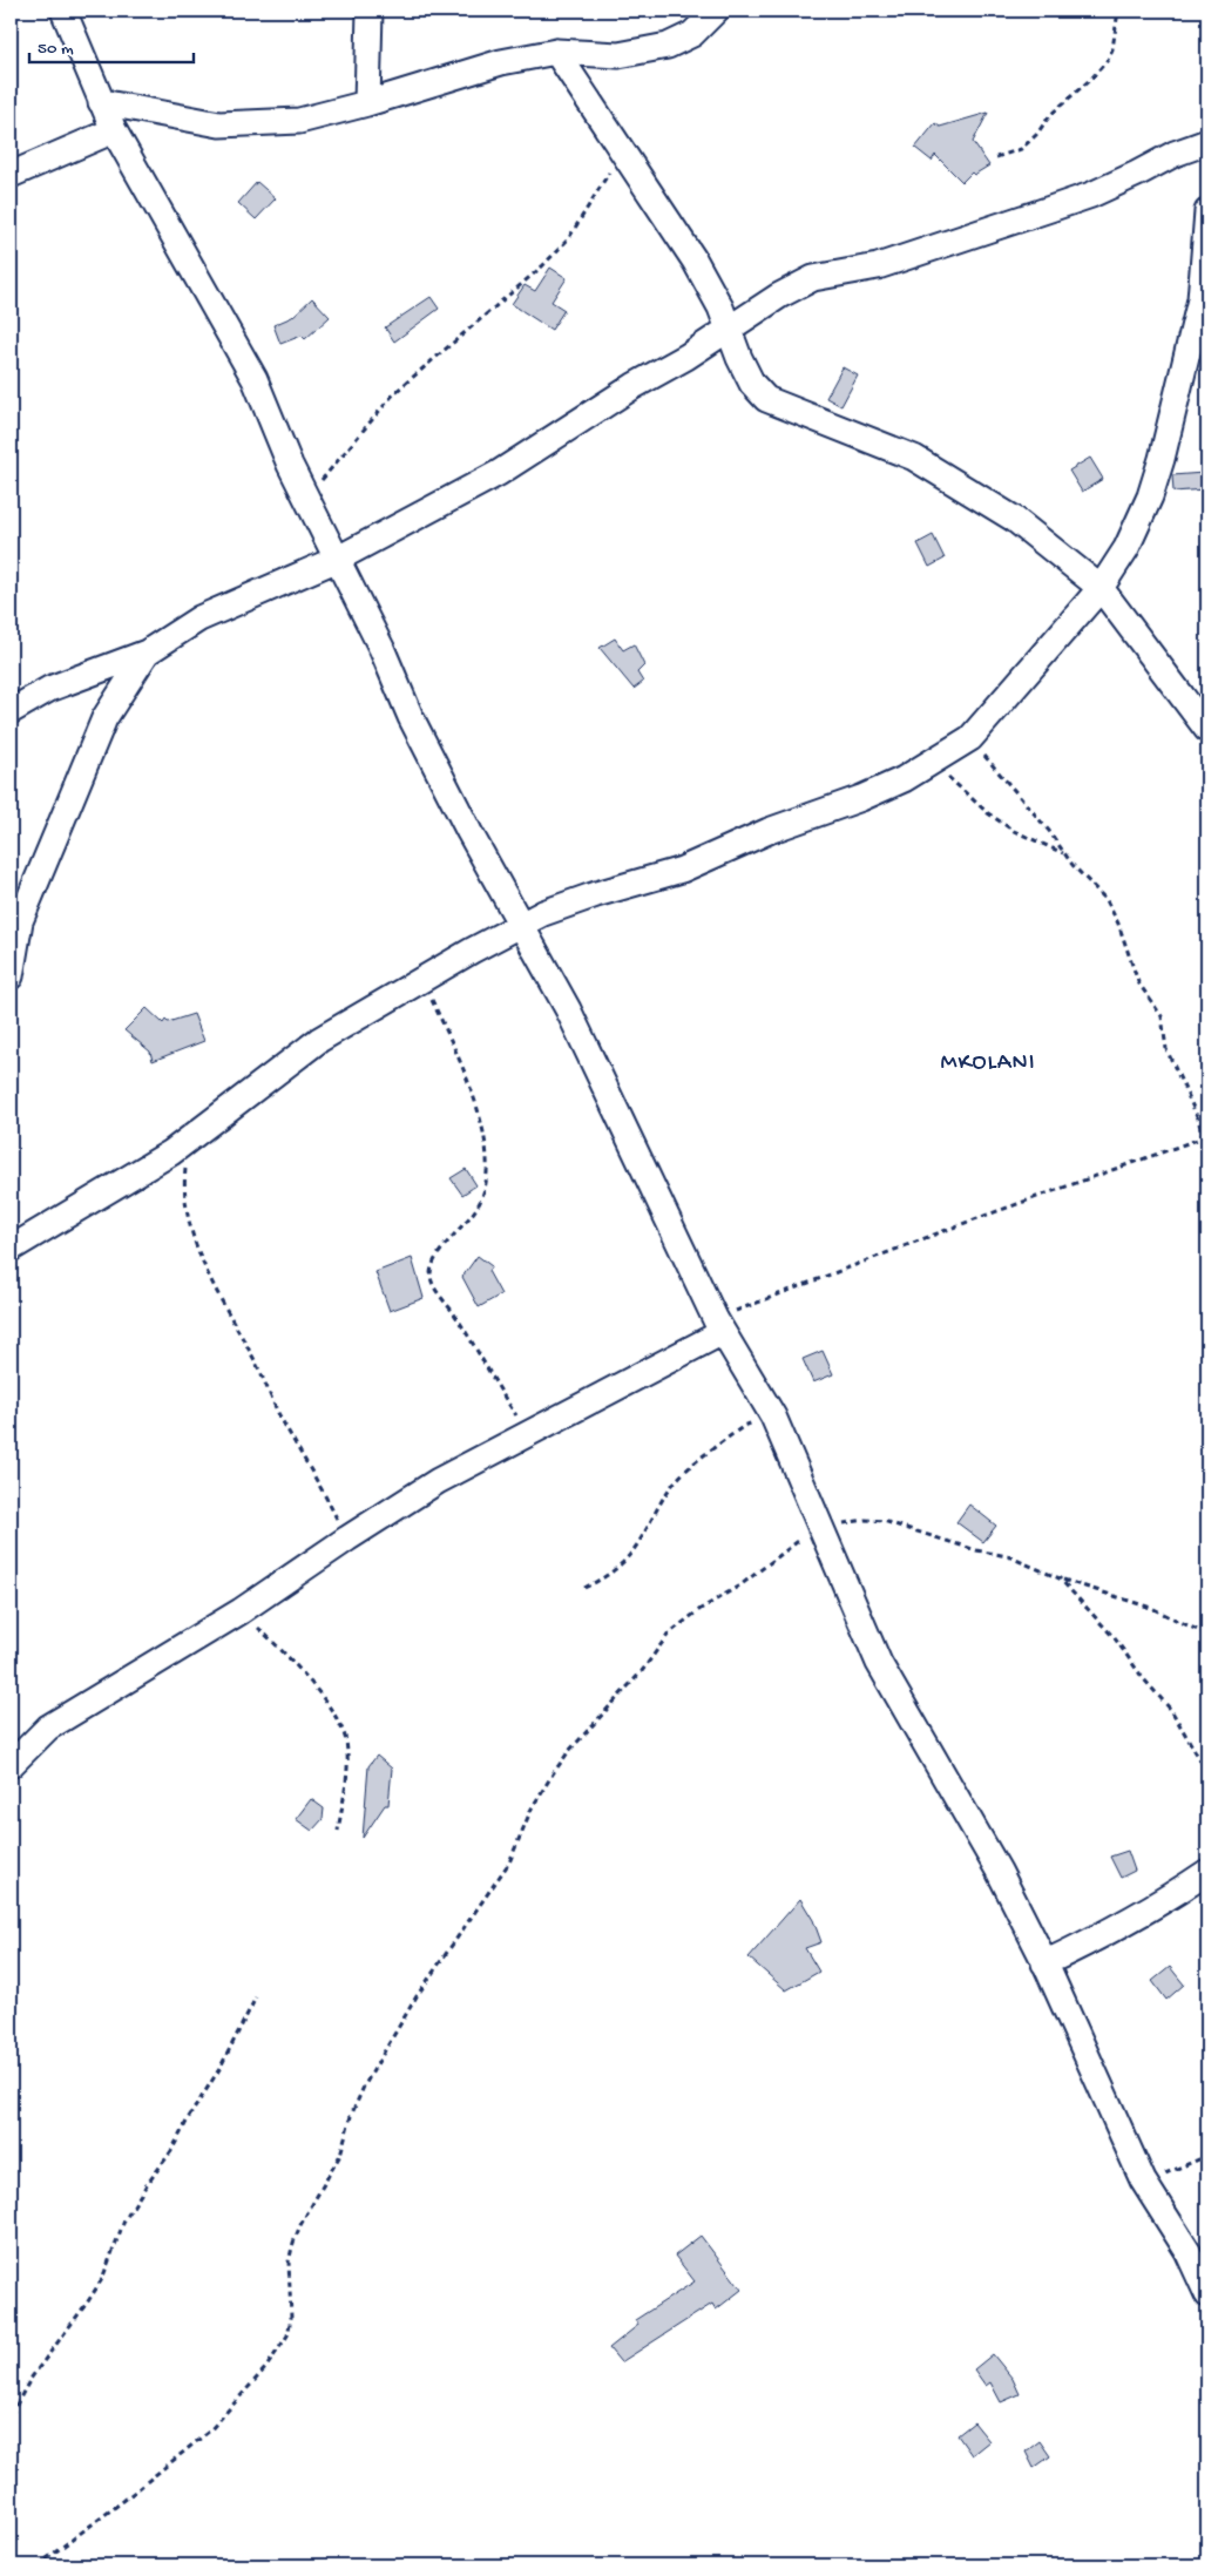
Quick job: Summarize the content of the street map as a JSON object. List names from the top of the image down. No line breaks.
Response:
{"districts":["MKOLANI"],"scale_bar":"50 m"}
